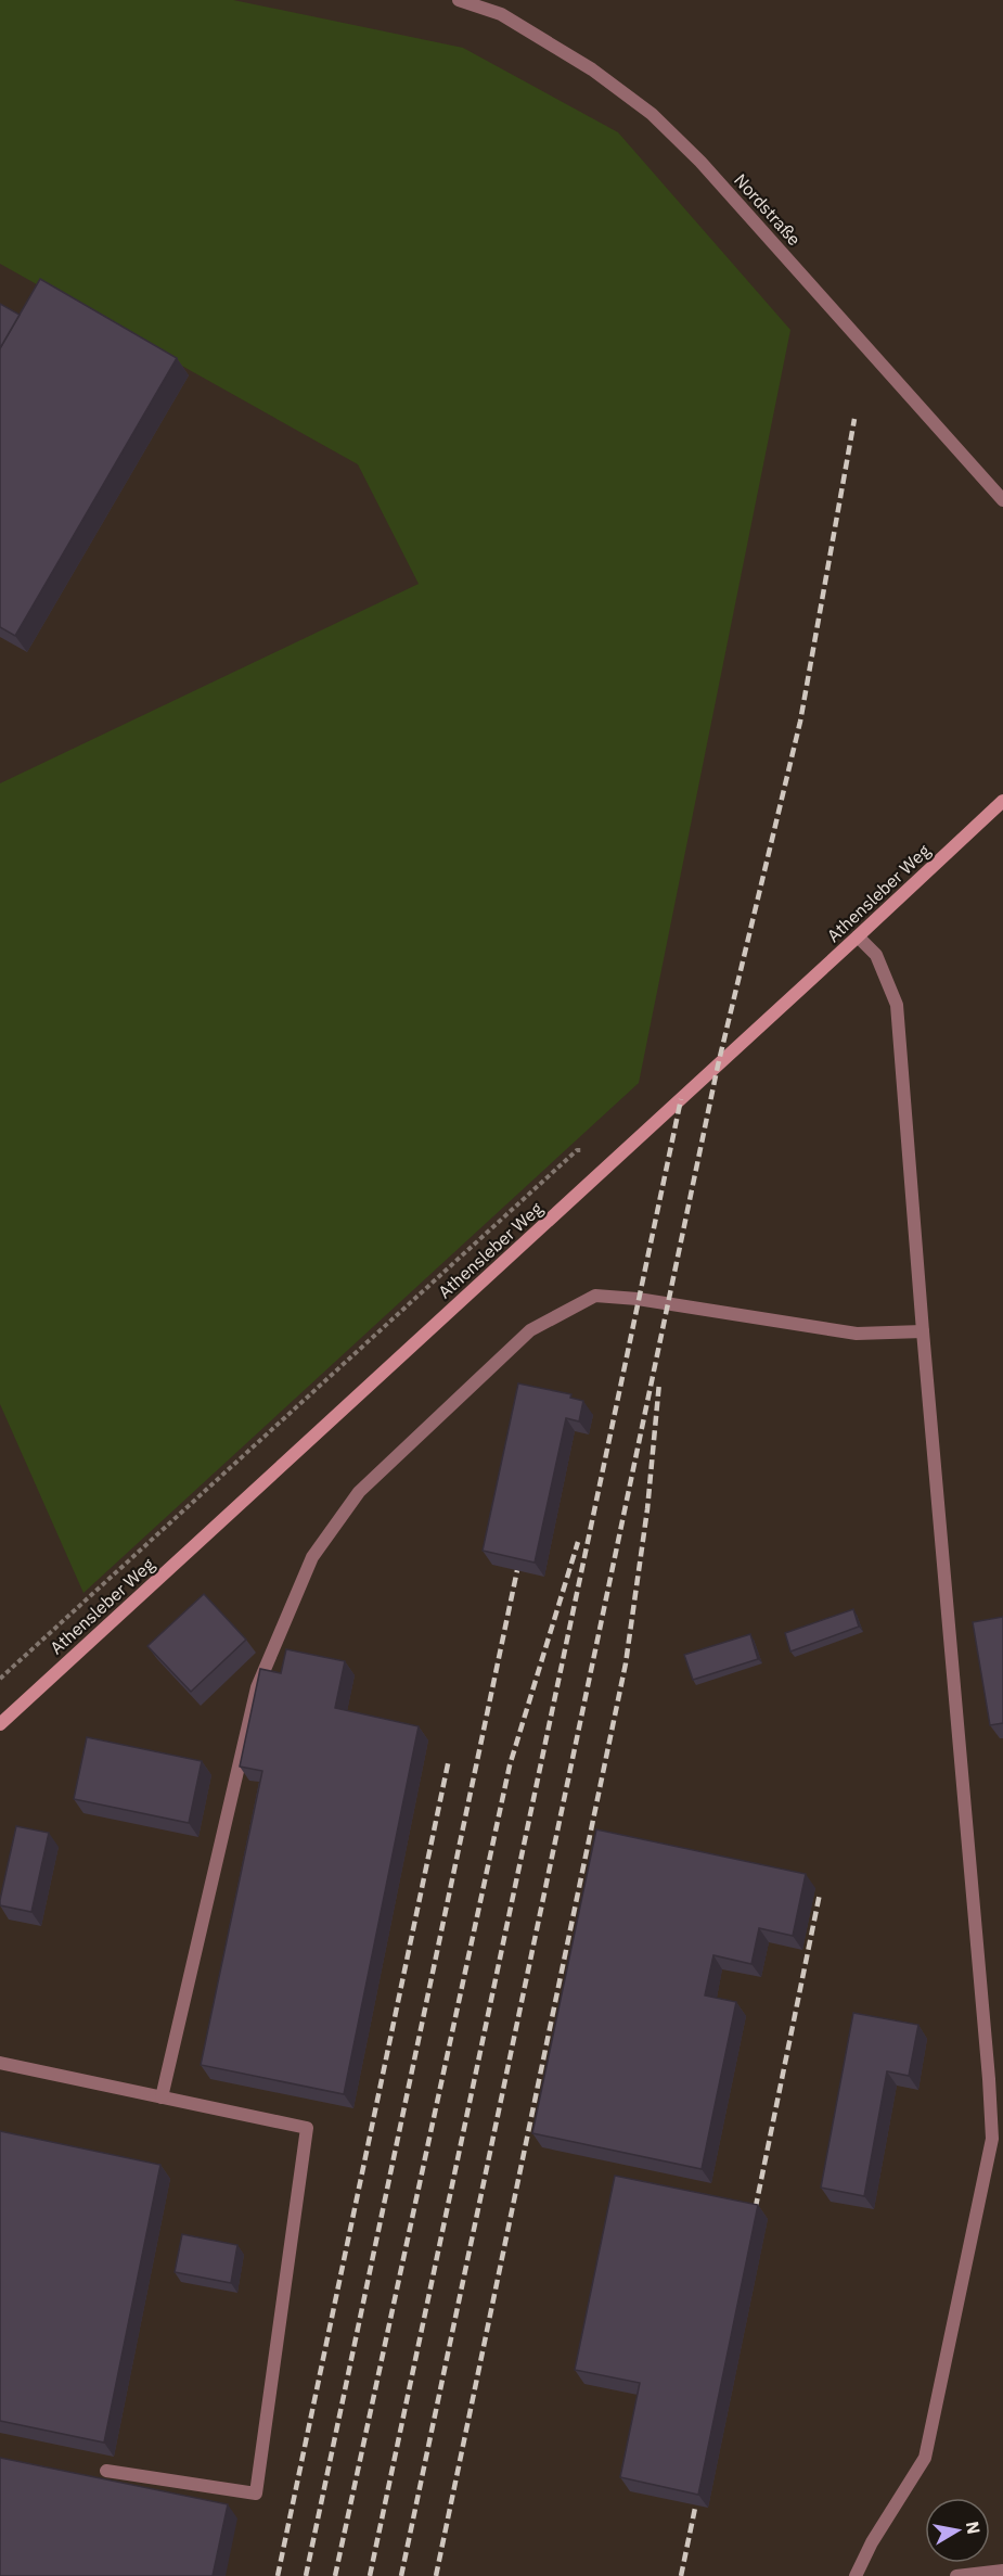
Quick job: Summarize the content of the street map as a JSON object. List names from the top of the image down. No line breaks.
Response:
{"streets":{"main road":["Athensleber Weg"],"street":["Nordstraße"]},"north":"right"}
